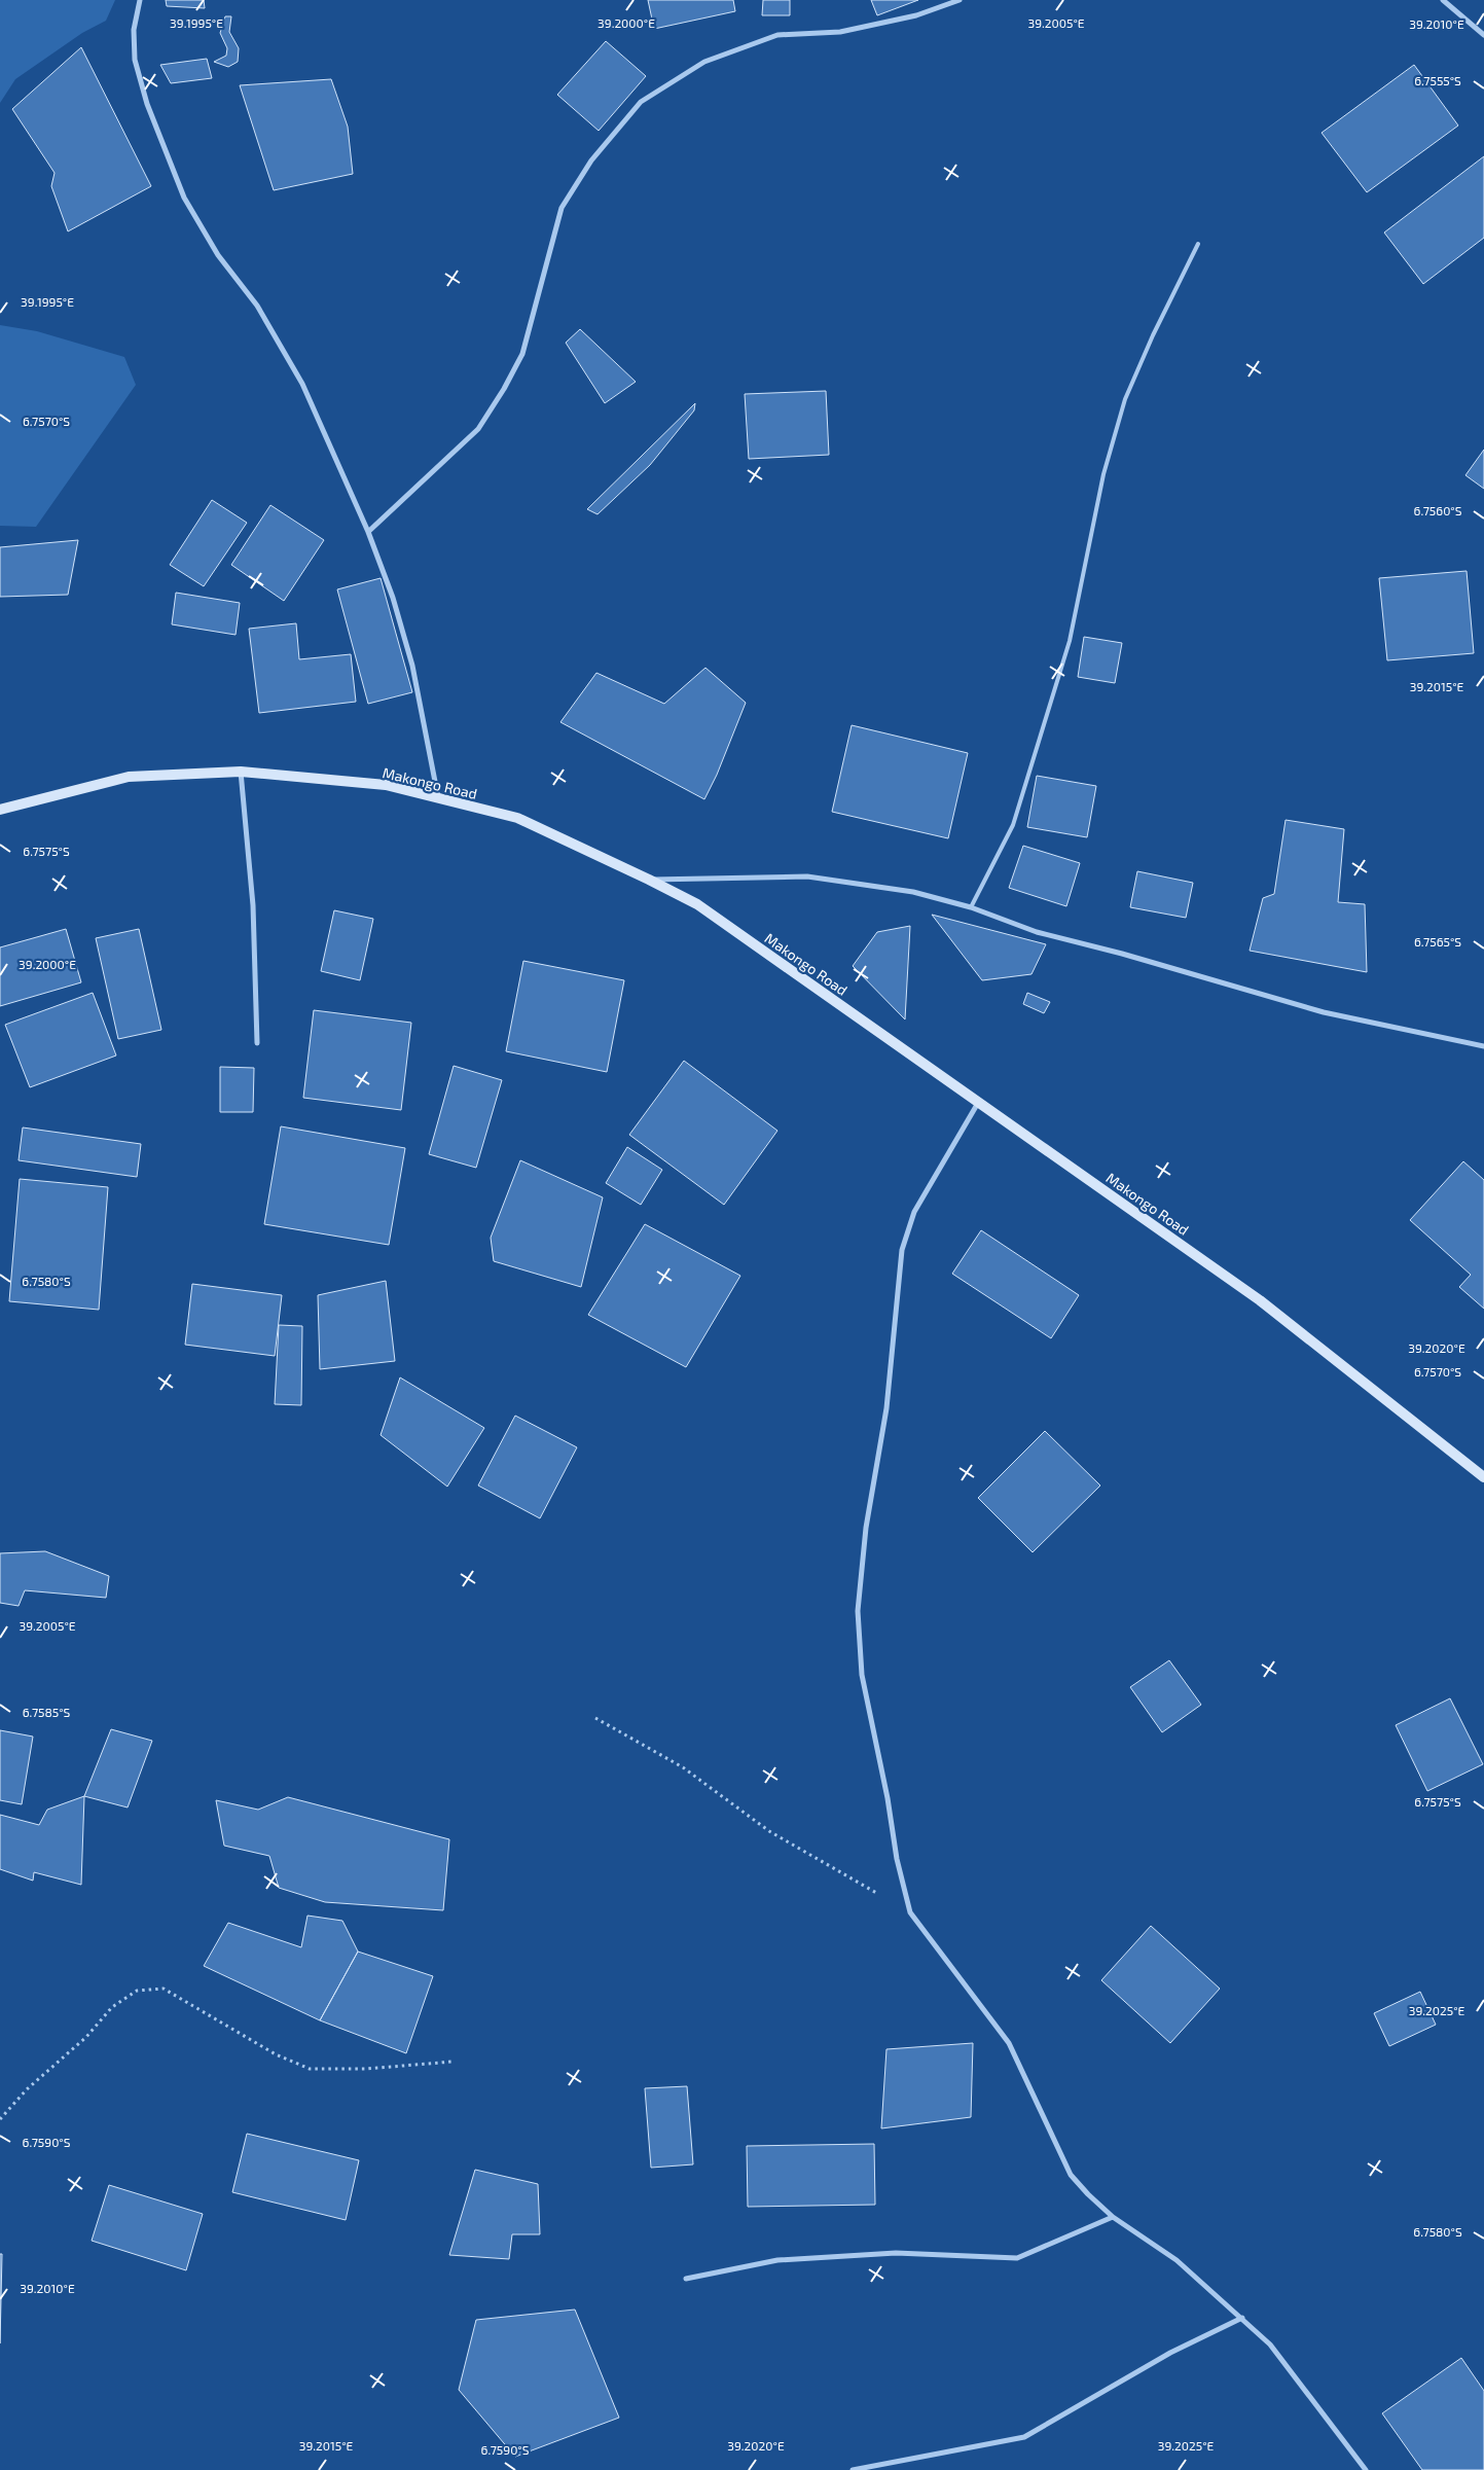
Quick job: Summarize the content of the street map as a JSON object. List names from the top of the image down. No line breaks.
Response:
{"streets":{"street":["Makongo Road"]},"coordinates":["39.1995°E","39.2000°E","39.2005°E","39.2010°E","6.7555°S","6.7570°S","6.7560°S","39.2015°E","6.7575°S","6.7565°S","6.7580°S","39.2020°E","6.7585°S","39.2025°E","6.7590°S"]}
